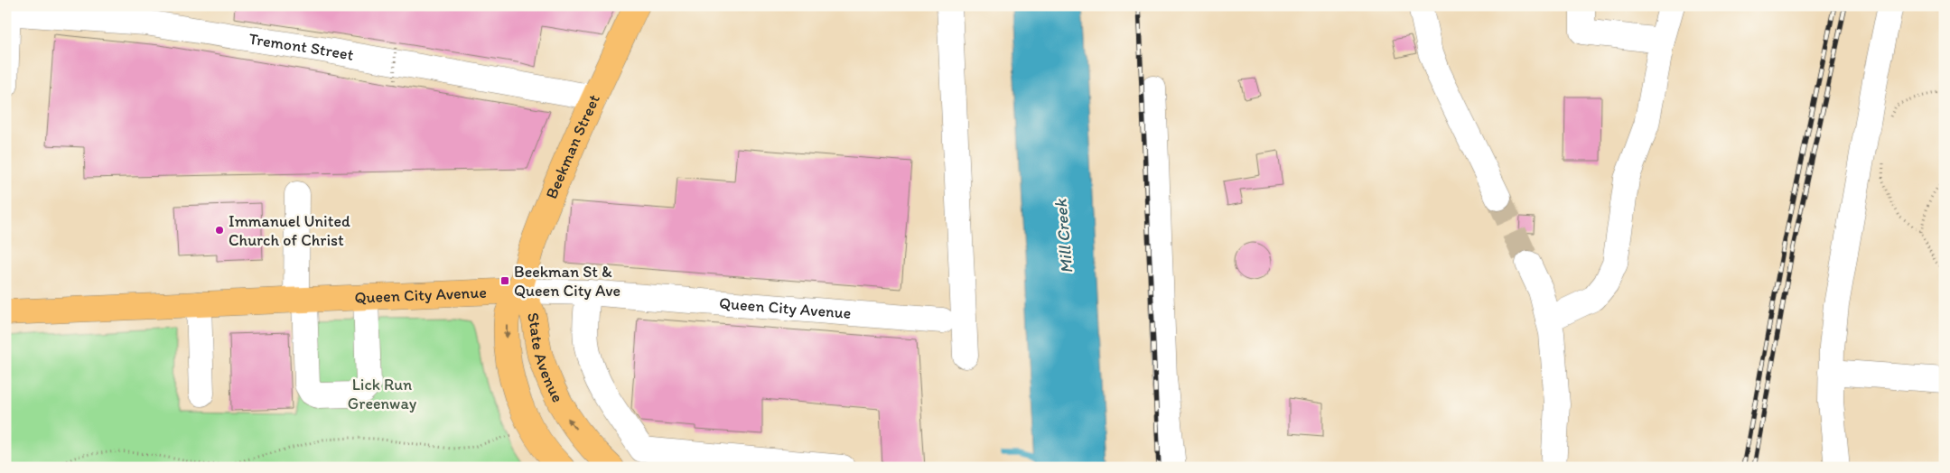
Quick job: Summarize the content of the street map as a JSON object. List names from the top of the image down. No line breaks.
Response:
{"streets":{"main road":["Beekman Street","Queen City Avenue","State Avenue"],"street":["Tremont Street"]},"crossings":[["Tremont Street","Beekman Street"],["Beekman Street","Queen City Avenue"],["Beekman Street","State Avenue"],["Queen City Avenue","State Avenue"]],"water":["Mill Creek"],"parks":["Lick Run Greenway"],"places":{"other":["Immanuel United Church of Christ"],"transit":["Beekman St & Queen City Ave"]}}
